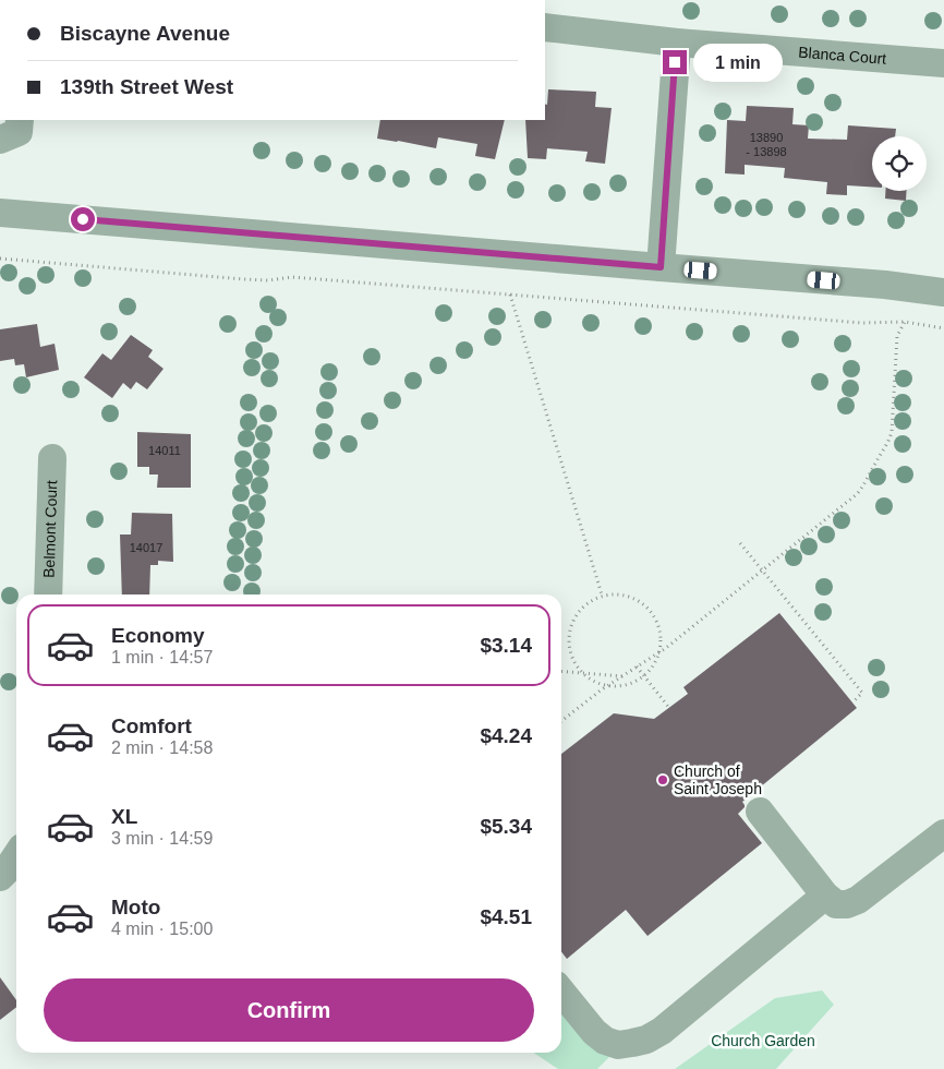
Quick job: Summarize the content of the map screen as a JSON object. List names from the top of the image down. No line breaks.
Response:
{"streets":{"street":["Blanca Court","Belmont Court"]},"parks":["Church Garden"],"places":["Church of Saint Joseph"],"house_numbers":["13890 - 13898","14011","14017"],"page":{"banner":["Biscayne Avenue","139th Street West"],"bubble":"1 min","list":[{"name":"Economy","note":"1 min · 14:57","value":"$3.14"},{"name":"Comfort","note":"2 min · 14:58","value":"$4.24"},{"name":"XL","note":"3 min · 14:59","value":"$5.34"},{"name":"Moto","note":"4 min · 15:00","value":"$4.51"}],"buttons":"Confirm"}}
